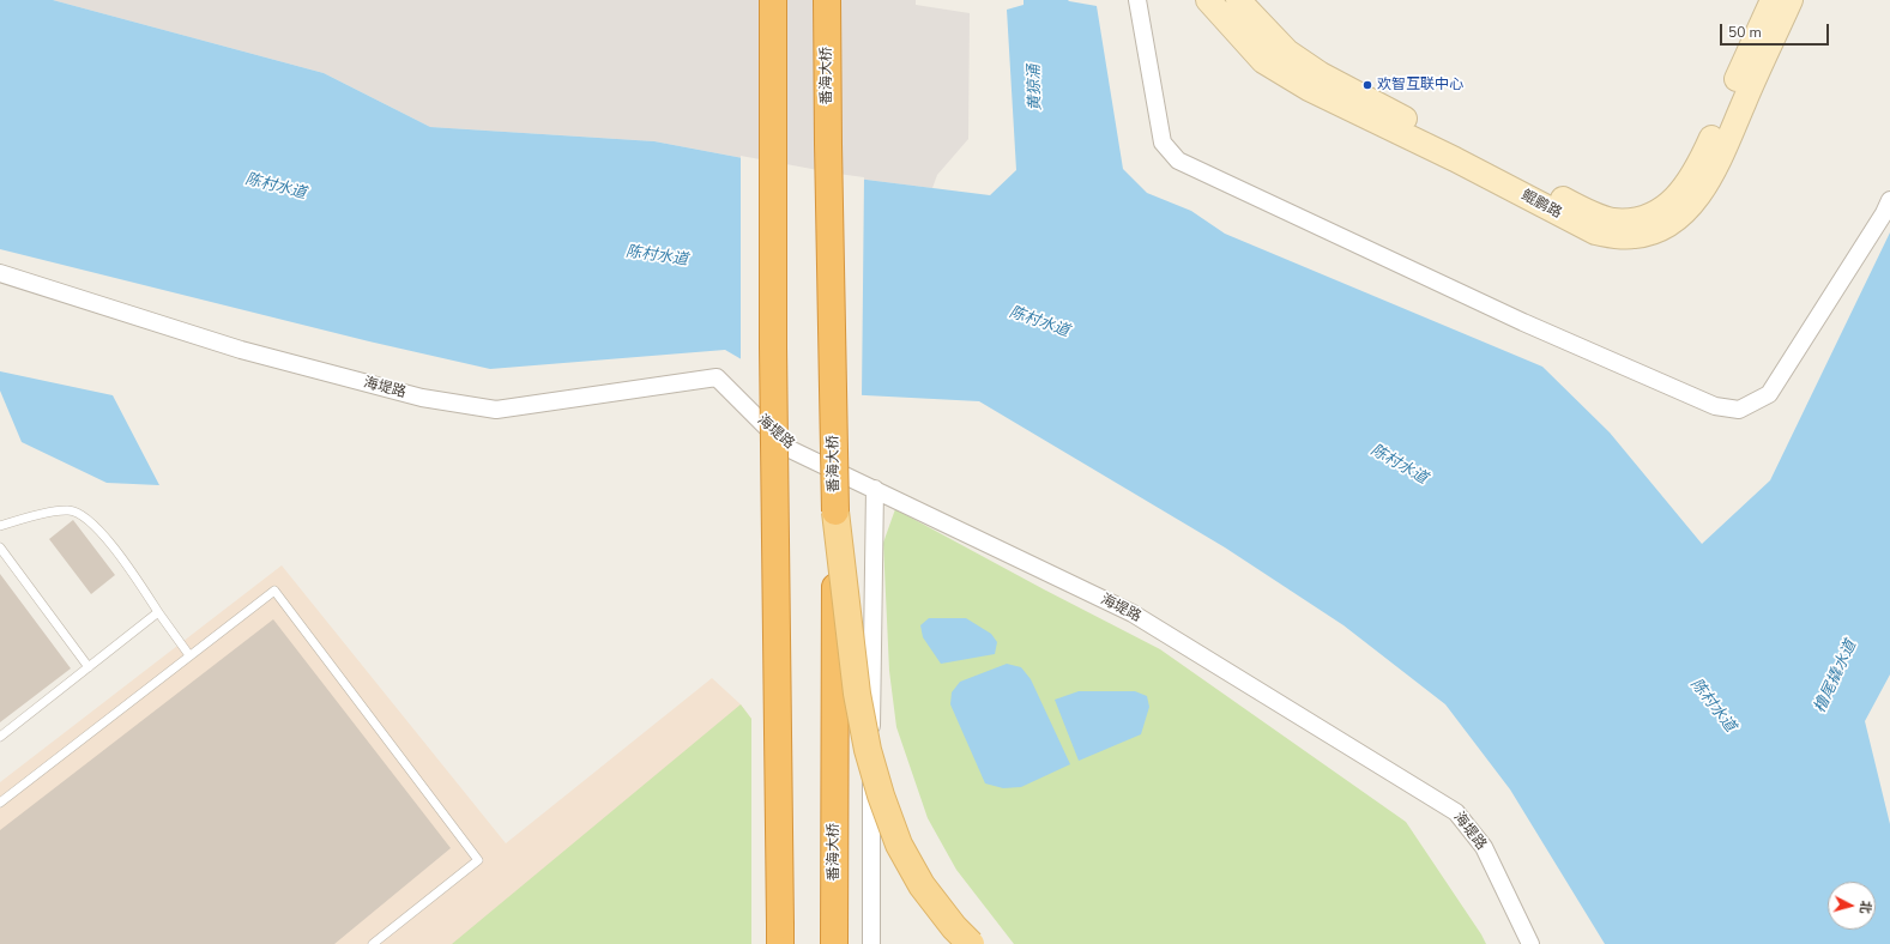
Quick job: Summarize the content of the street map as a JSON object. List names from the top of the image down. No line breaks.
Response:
{"streets":{"highway":["番海大桥"],"street":["鲲鹏路","海堤路"]},"water":["黄猄涌","陈村水道","橹尾撬水道"],"places":["欢智互联中心"],"scale_bar":"50 m","north":"right"}
